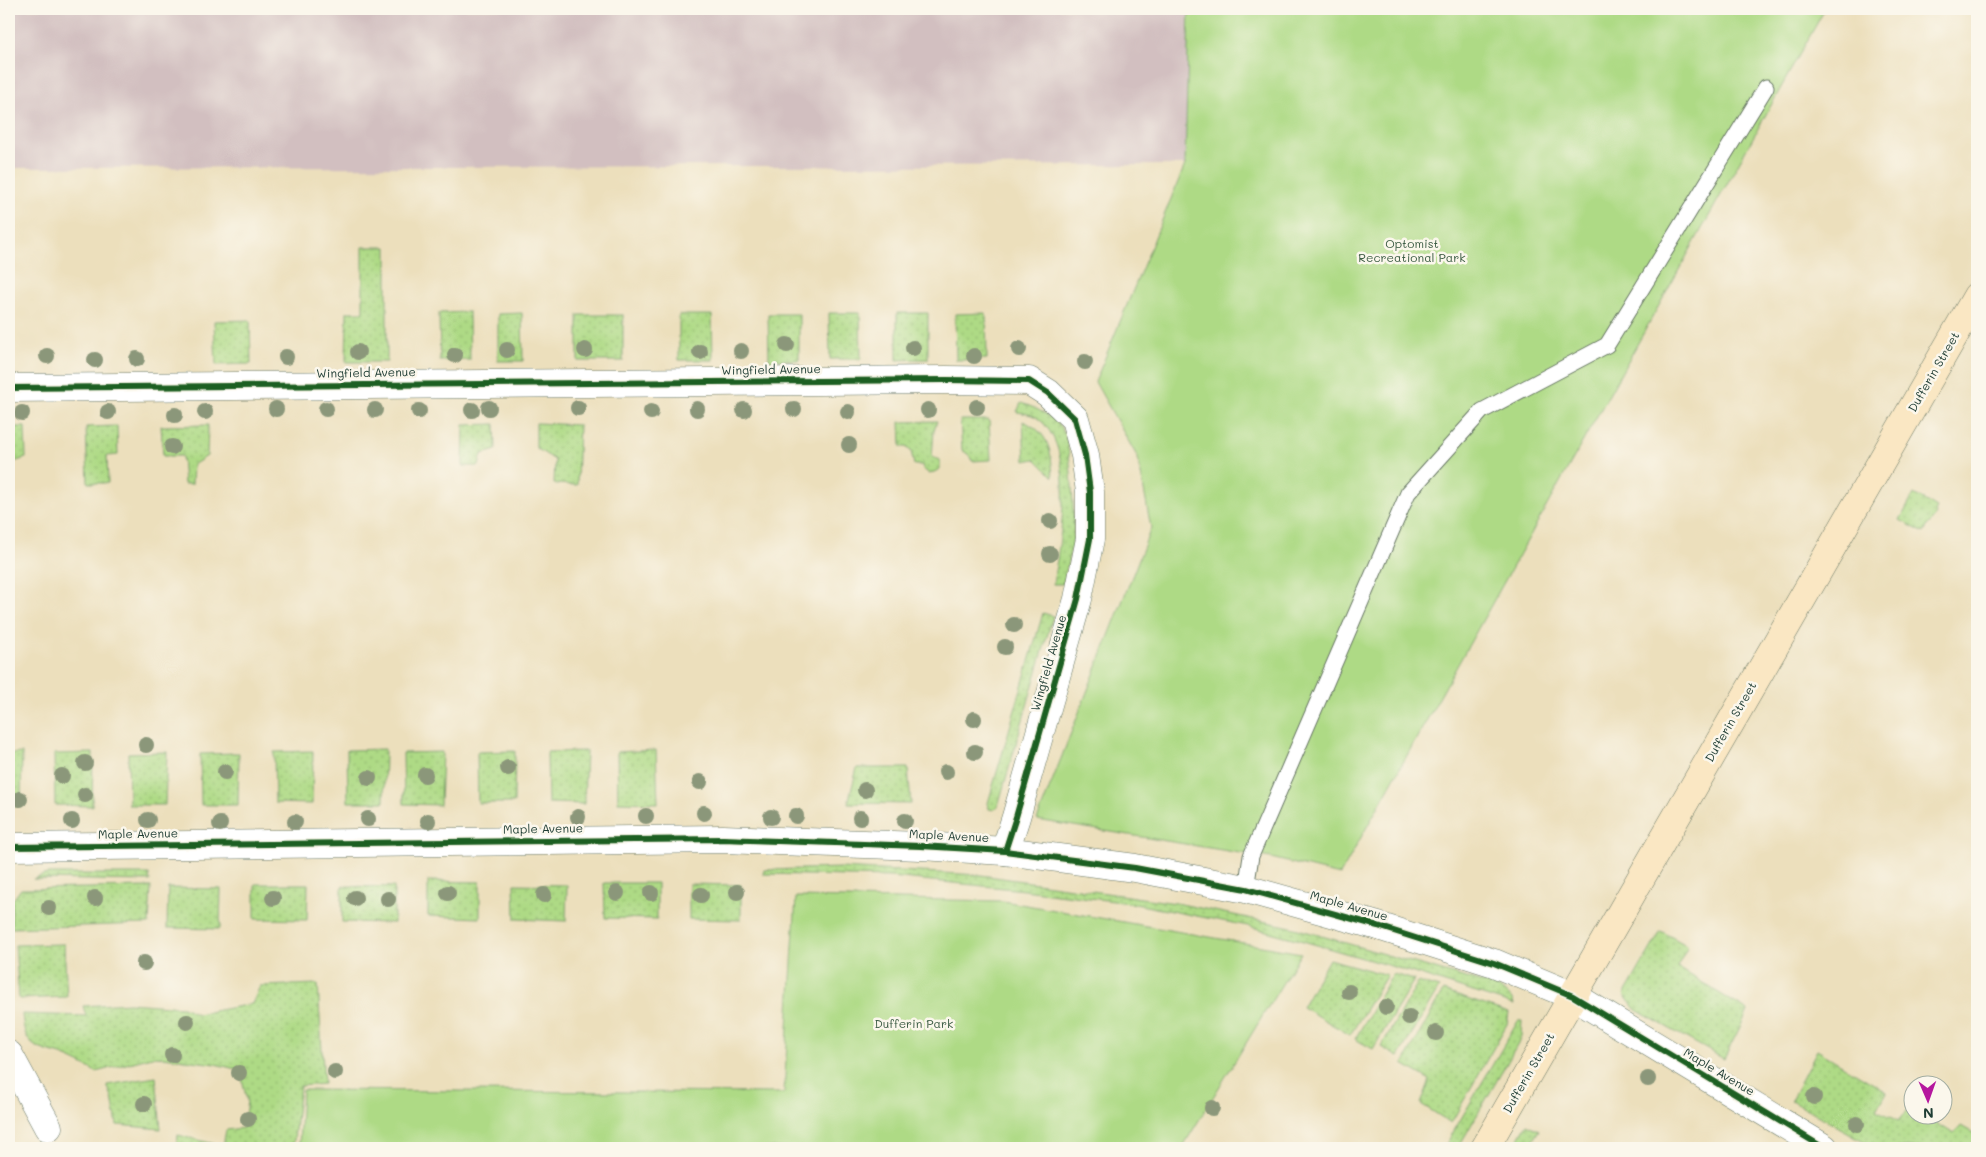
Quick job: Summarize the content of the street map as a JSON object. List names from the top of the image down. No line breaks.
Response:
{"streets":{"street":["Wingfield Avenue","Dufferin Street","Maple Avenue"]},"crossings":[["Wingfield Avenue","Maple Avenue"],["Dufferin Street","Maple Avenue"]],"parks":["Optomist Recreational Park","Dufferin Park"],"north":"bottom"}
